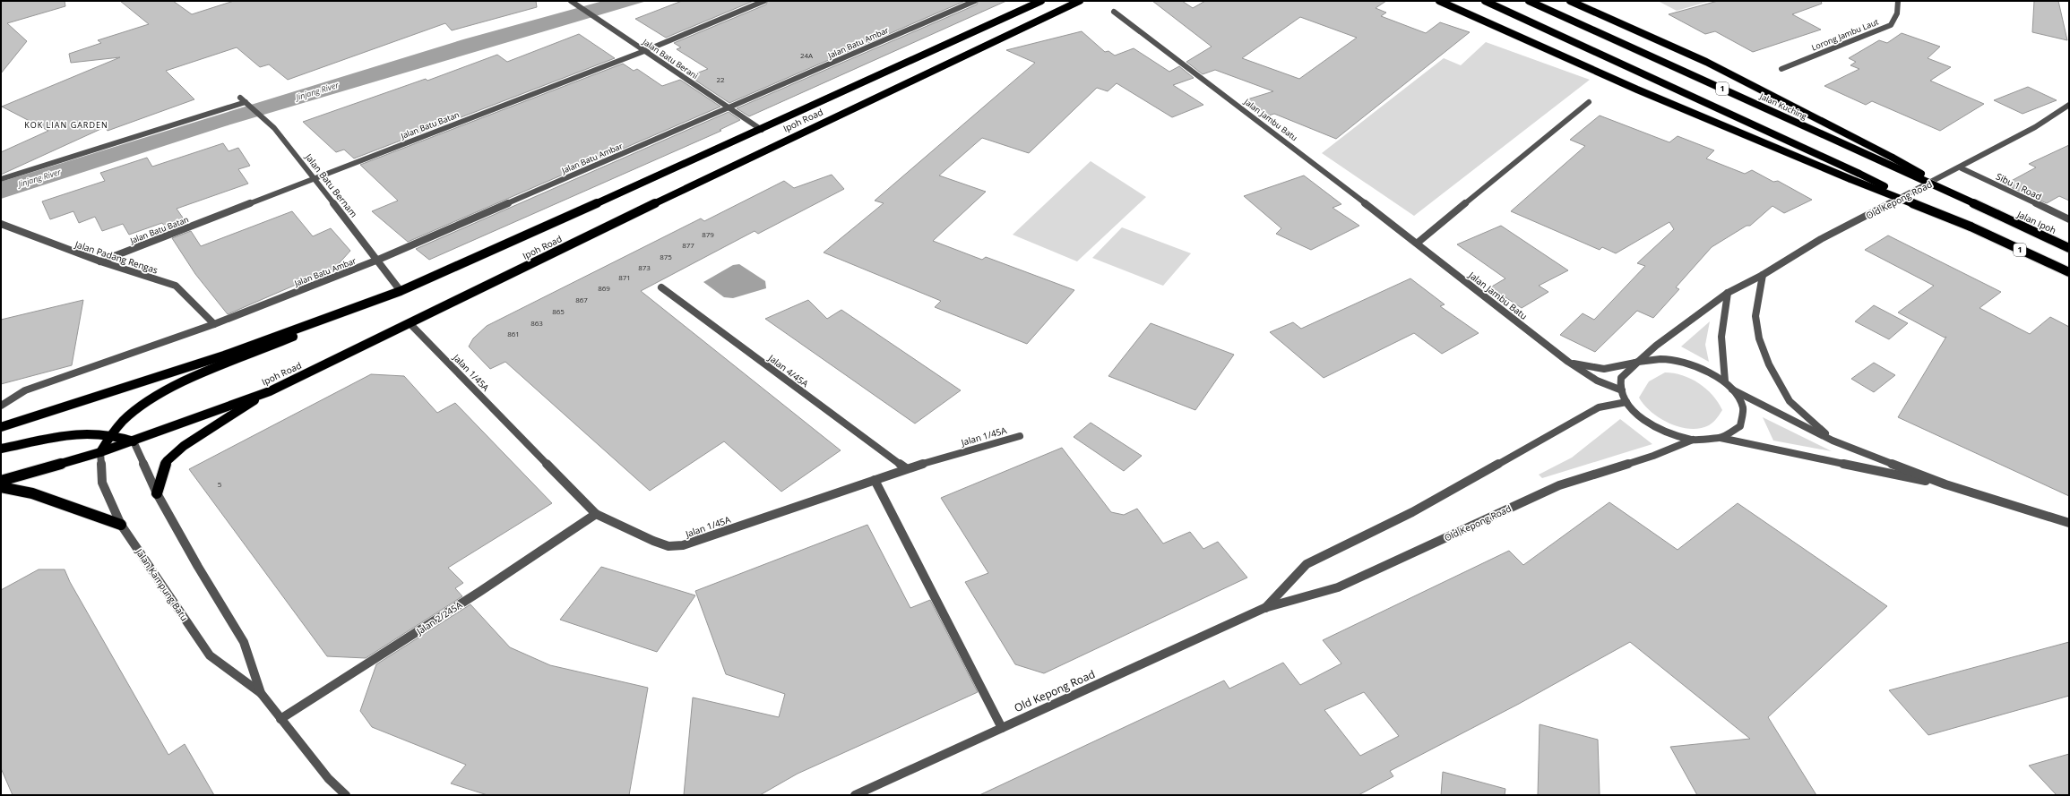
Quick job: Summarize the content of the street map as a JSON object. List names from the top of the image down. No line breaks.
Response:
{"streets":{"highway":["1","Jalan Kuching","Jalan Ipoh"],"main road":["Ipoh Road"],"street":["Lorong Jambu Laut","Jalan Batu Ambar","Jalan Batu Berani","Jalan Jambu Batu","Jalan Batu Batan","Jalan Batu Bernam","Sibu 1 Road","Old Kepong Road","Jalan Padang Rengas","Jalan 4/45A","Jalan 1/45A","Jalan Kampung Batu","Jalan 2/245A"]},"crossings":[["Jalan Batu Ambar","Jalan Batu Berani"],["Jalan Batu Ambar","Jalan Batu Bernam"],["Jalan Batu Ambar","Jalan Padang Rengas"],["Jalan Batu Berani","Ipoh Road"],["Jalan Batu Berani","Jalan Batu Batan"],["Jalan Kuching","Jalan Ipoh"],["Ipoh Road","Jalan Batu Bernam"],["Ipoh Road","Jalan 1/45A"],["Ipoh Road","Jalan Kampung Batu"],["Jalan Jambu Batu","Old Kepong Road"],["Jalan Batu Batan","Jalan Batu Bernam"],["Jalan Batu Batan","Jalan Padang Rengas"],["Sibu 1 Road","Old Kepong Road"],["Jalan 4/45A","Jalan 1/45A"],["Jalan 1/45A","Jalan 2/245A"],["Jalan Kampung Batu","Jalan 2/245A"]],"districts":["KOK LIAN GARDEN"],"water":["Jinjang River"],"house_numbers":["24A","22","879","877","875","873","871","869","867","865","863","861","5"]}
